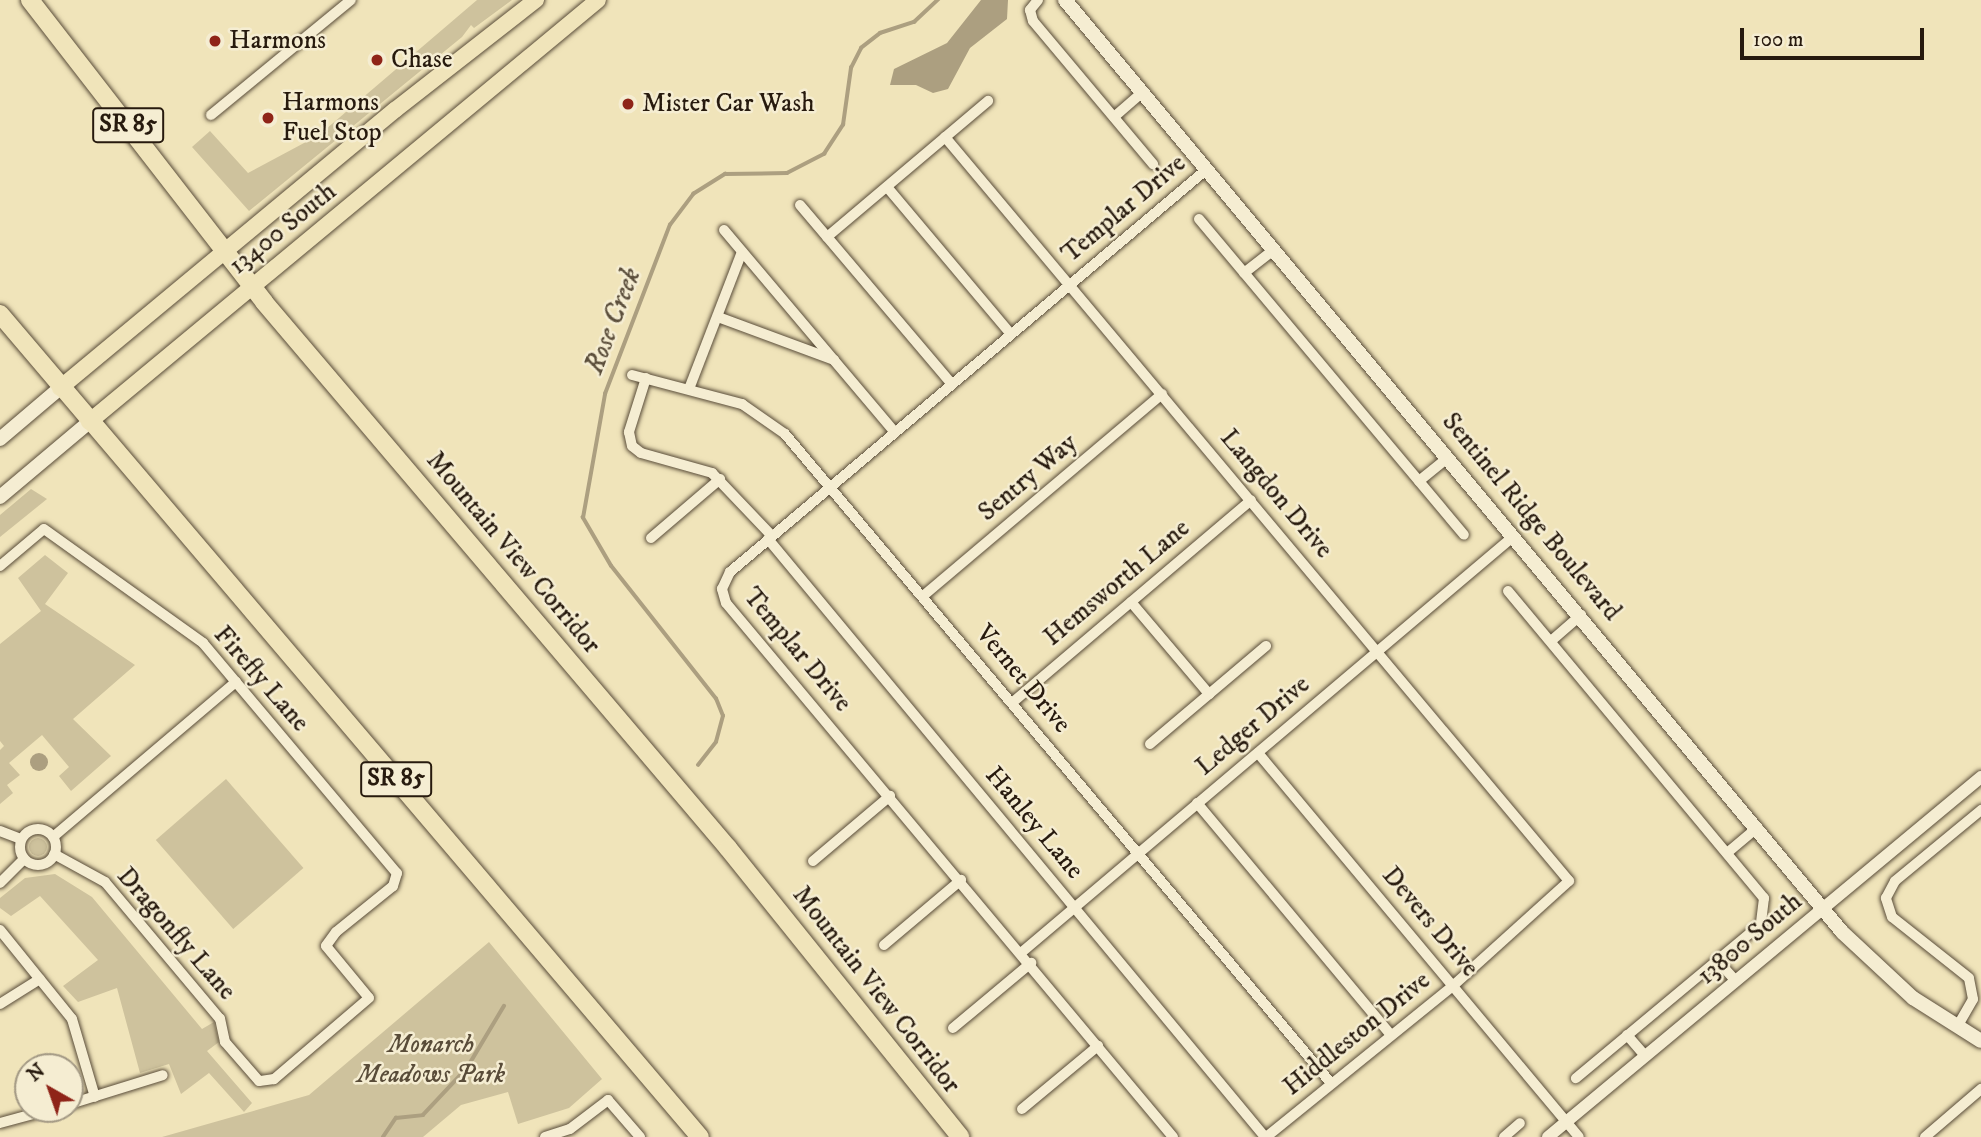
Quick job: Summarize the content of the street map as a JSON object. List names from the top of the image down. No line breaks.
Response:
{"streets":{"highway":["SR 85","Mountain View Corridor"],"main road":["13400 South","Sentinel Ridge Boulevard"],"street":["Templar Drive","Sentry Way","Langdon Drive","Hemsworth Lane","Firefly Lane","Vernet Drive","Ledger Drive","Hanley Lane","Devers Drive","Dragonfly Lane","13800 South","Hiddleston Drive"]},"crossings":[["SR 85","13400 South"],["Templar Drive","Langdon Drive"],["Templar Drive","Sentinel Ridge Boulevard"],["Templar Drive","Vernet Drive"],["Templar Drive","Ledger Drive"],["Templar Drive","Hanley Lane"],["13400 South","Mountain View Corridor"],["Sentry Way","Langdon Drive"],["Sentry Way","Vernet Drive"],["Langdon Drive","Hemsworth Lane"],["Langdon Drive","Ledger Drive"],["Langdon Drive","Hiddleston Drive"],["Sentinel Ridge Boulevard","Ledger Drive"],["Sentinel Ridge Boulevard","13800 South"],["Hemsworth Lane","Vernet Drive"],["Firefly Lane","Dragonfly Lane"],["Vernet Drive","Ledger Drive"],["Vernet Drive","Hanley Lane"],["Vernet Drive","Hiddleston Drive"],["Ledger Drive","Hanley Lane"],["Ledger Drive","Devers Drive"],["Hanley Lane","Hiddleston Drive"],["Devers Drive","13800 South"],["Devers Drive","Hiddleston Drive"]],"water":["Rose Creek"],"parks":["Monarch Meadows Park"],"places":["Harmons","Chase","Mister Car Wash","Harmons Fuel Stop"],"scale_bar":"100 m","north":"top left"}
